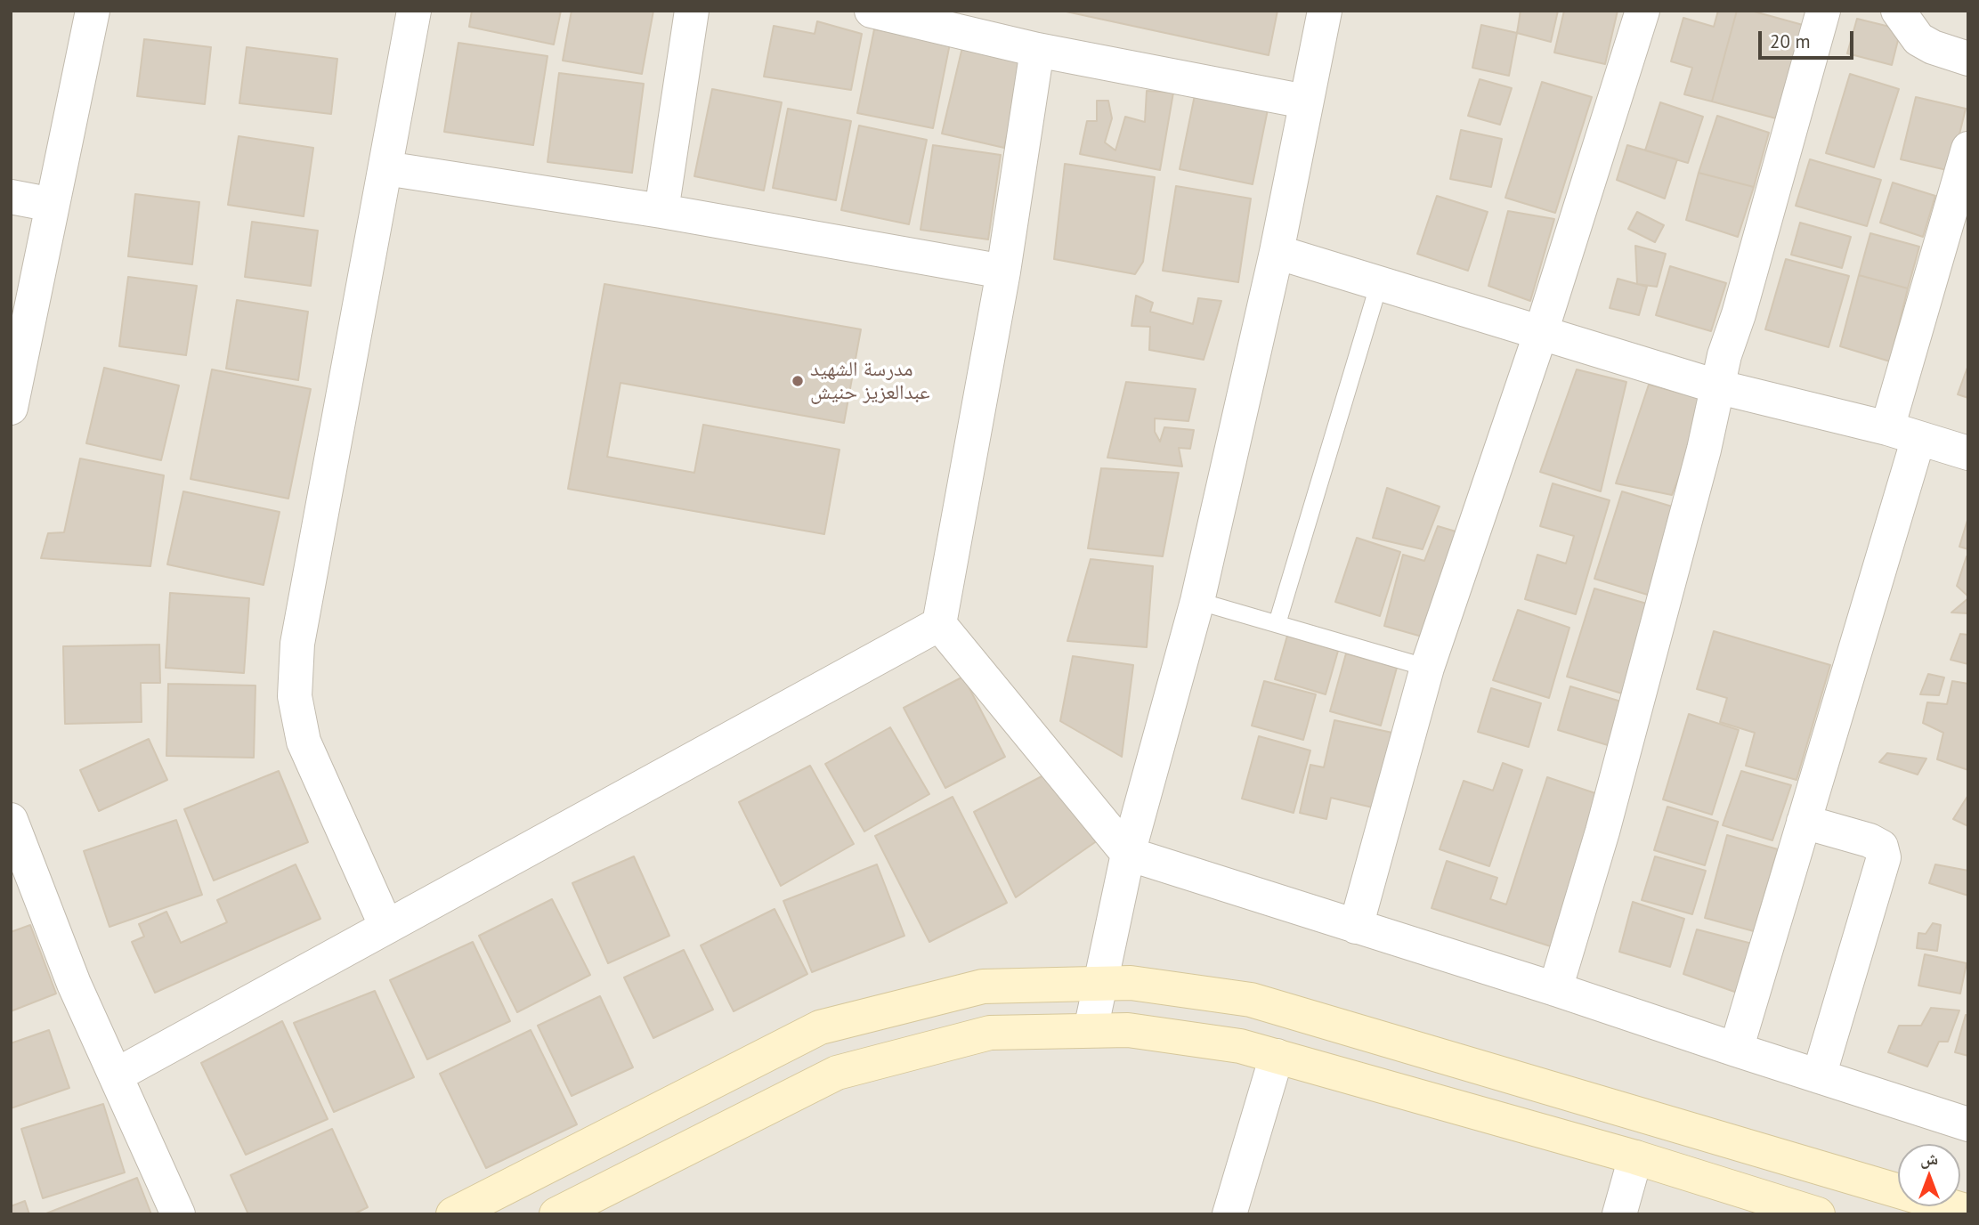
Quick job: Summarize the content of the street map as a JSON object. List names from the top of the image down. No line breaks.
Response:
{"places":["مدرسة الشهيد عبدالعزيز حنيش"],"scale_bar":"20 m","north":"top"}
